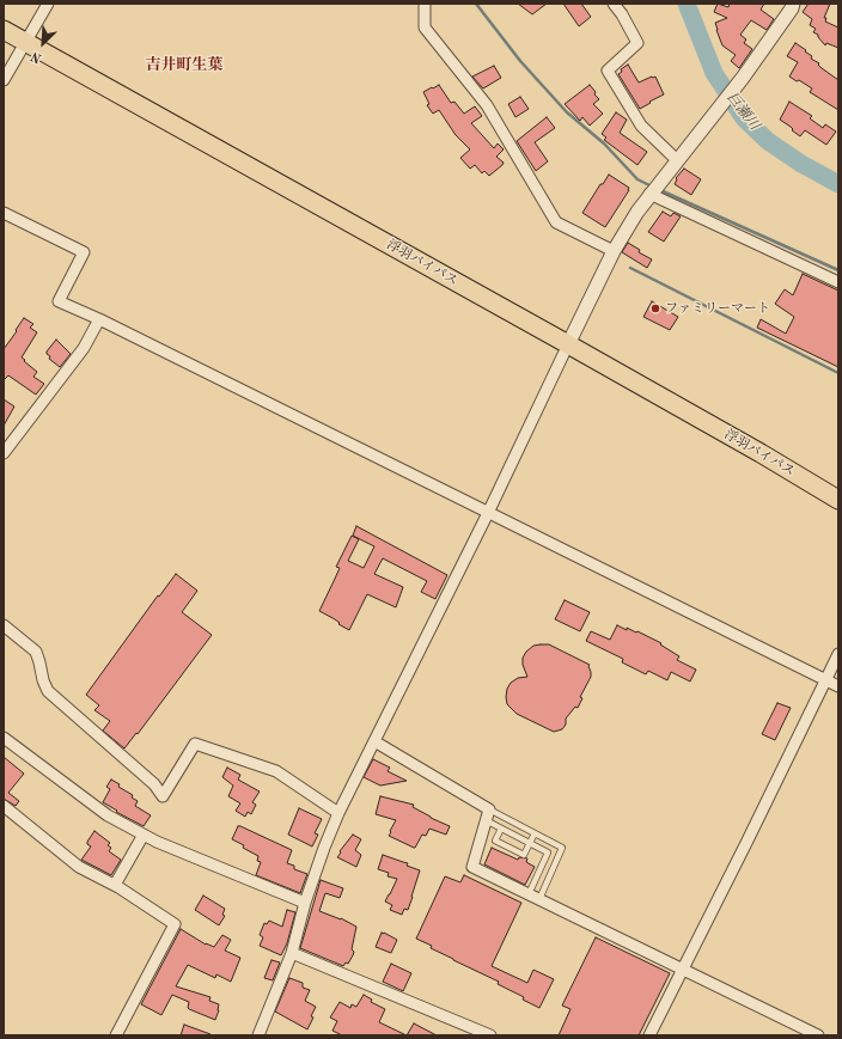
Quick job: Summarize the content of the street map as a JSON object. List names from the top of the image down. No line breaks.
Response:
{"streets":{"highway":["浮羽バイパス"]},"districts":["吉井町生葉"],"water":["巨瀬川"],"places":["ファミリーマート"],"north":"bottom left"}
